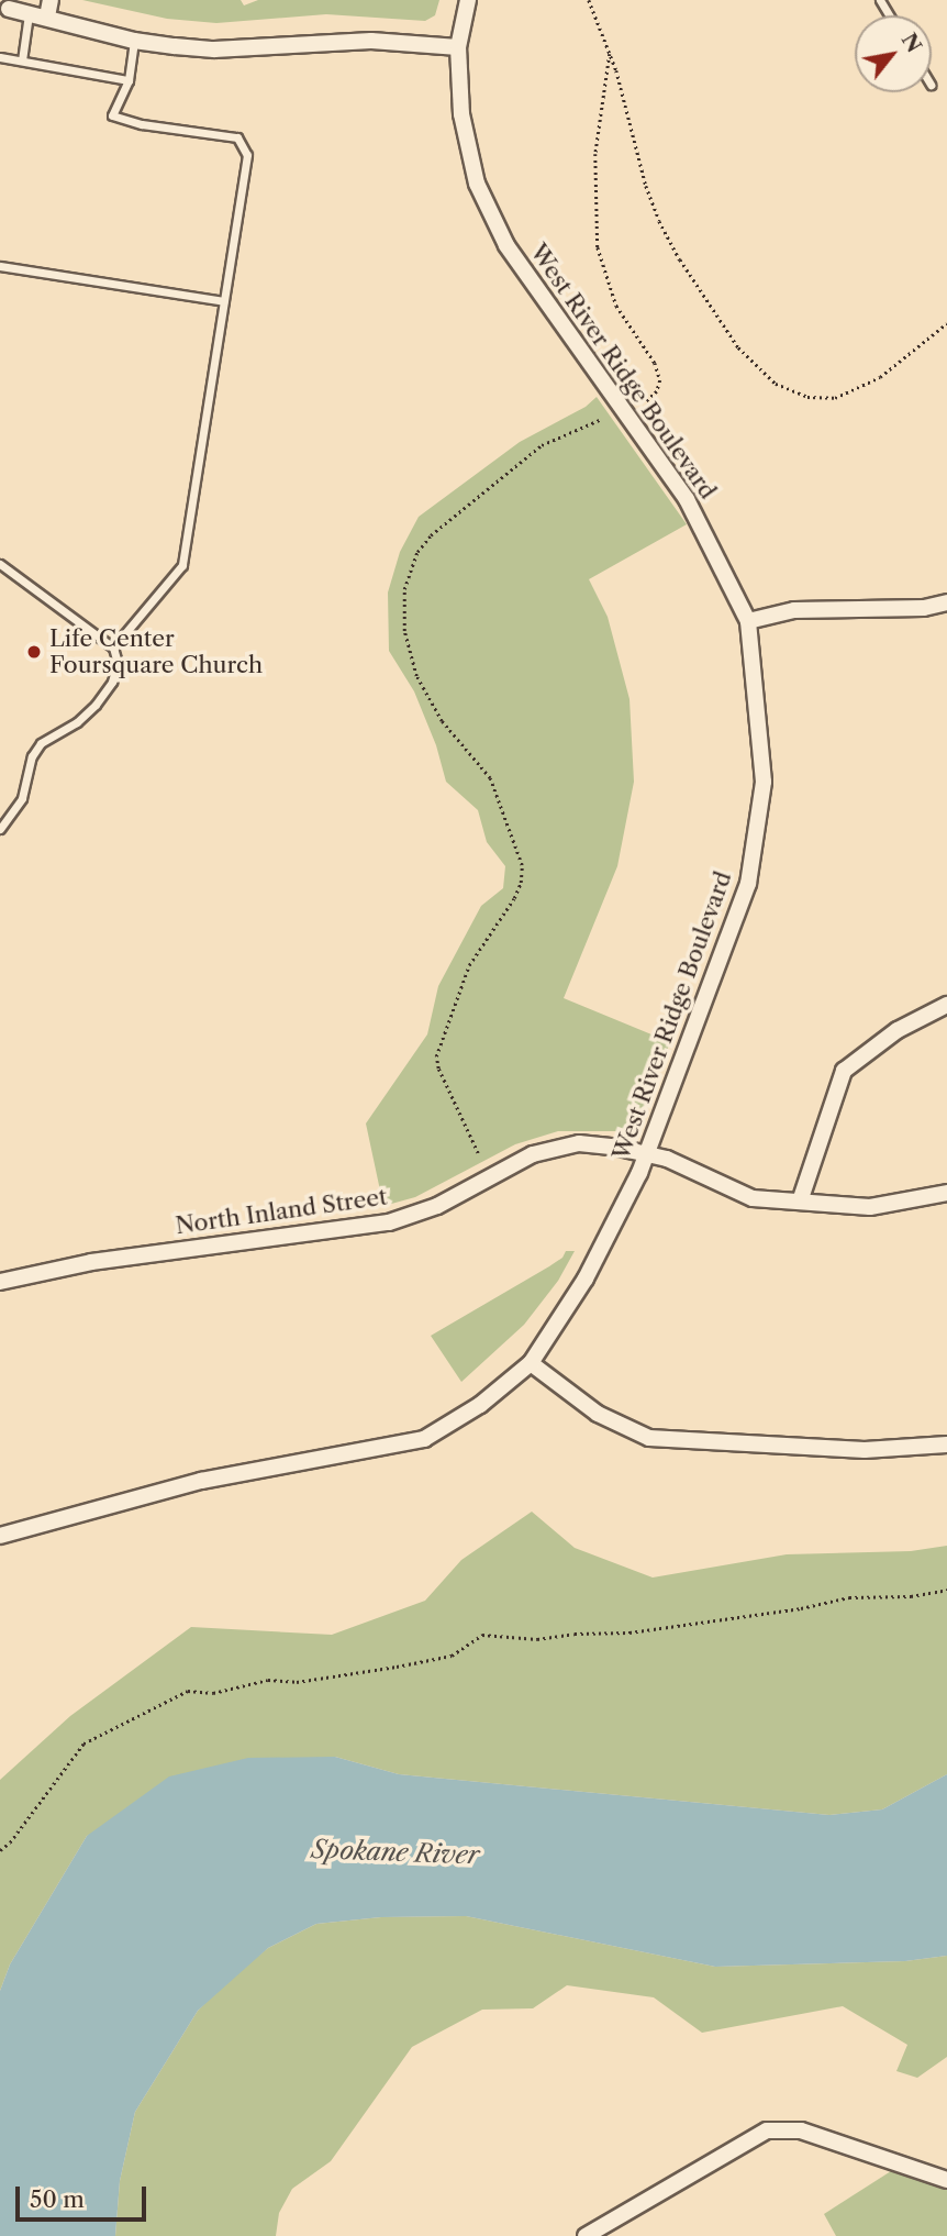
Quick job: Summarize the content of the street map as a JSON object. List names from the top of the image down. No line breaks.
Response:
{"streets":{"street":["West River Ridge Boulevard","North Inland Street"]},"crossings":[["West River Ridge Boulevard","North Inland Street"]],"water":["Spokane River"],"places":["Life Center Foursquare Church"],"scale_bar":"50 m","north":"top right"}
